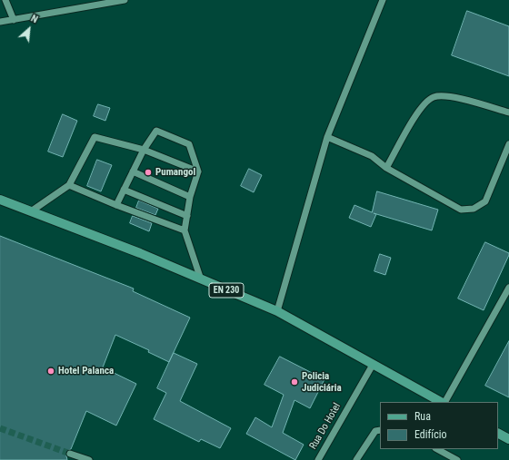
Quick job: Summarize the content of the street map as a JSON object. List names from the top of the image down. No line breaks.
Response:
{"streets":{"main road":["EN 230"],"street":["Rua Do Hotel"]},"crossings":[["EN 230","Rua Do Hotel"]],"places":["Pumangol","Hotel Palanca","Policia Judiciária"],"legend":["Rua","Edifício"],"north":"top right"}
